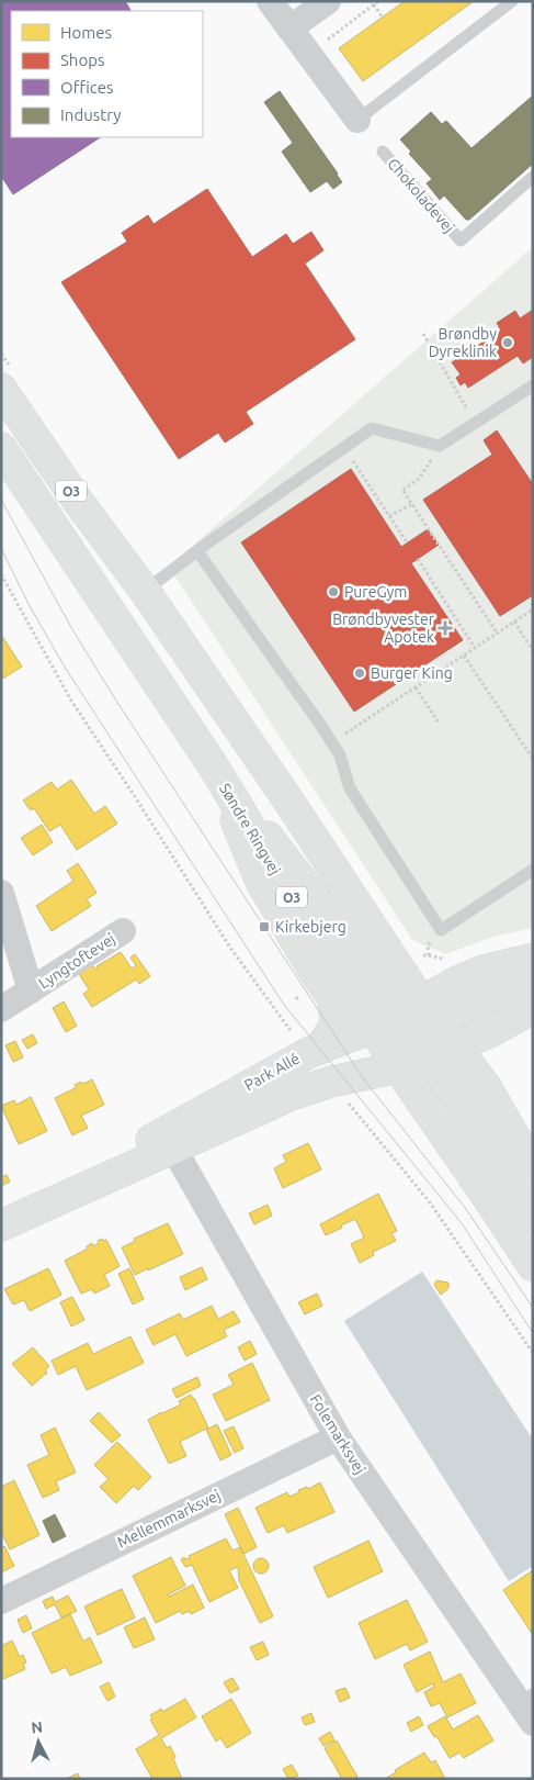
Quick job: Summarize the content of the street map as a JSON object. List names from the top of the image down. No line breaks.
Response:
{"streets":{"main road":["O3","Søndre Ringvej","Park Allé"],"street":["Lyngtoftevej","Folemarksvej","Mellemmarksvej"],"lane":["Chokoladevej"]},"crossings":[["Søndre Ringvej","Park Allé"],["Park Allé","Folemarksvej"],["Folemarksvej","Mellemmarksvej"]],"places":{"other":["Brøndby Dyreklinik","PureGym","Burger King"],"health":["Brøndbyvester Apotek"],"transit":["Kirkebjerg"]},"legend":["Homes","Shops","Offices","Industry"],"north":"top"}
